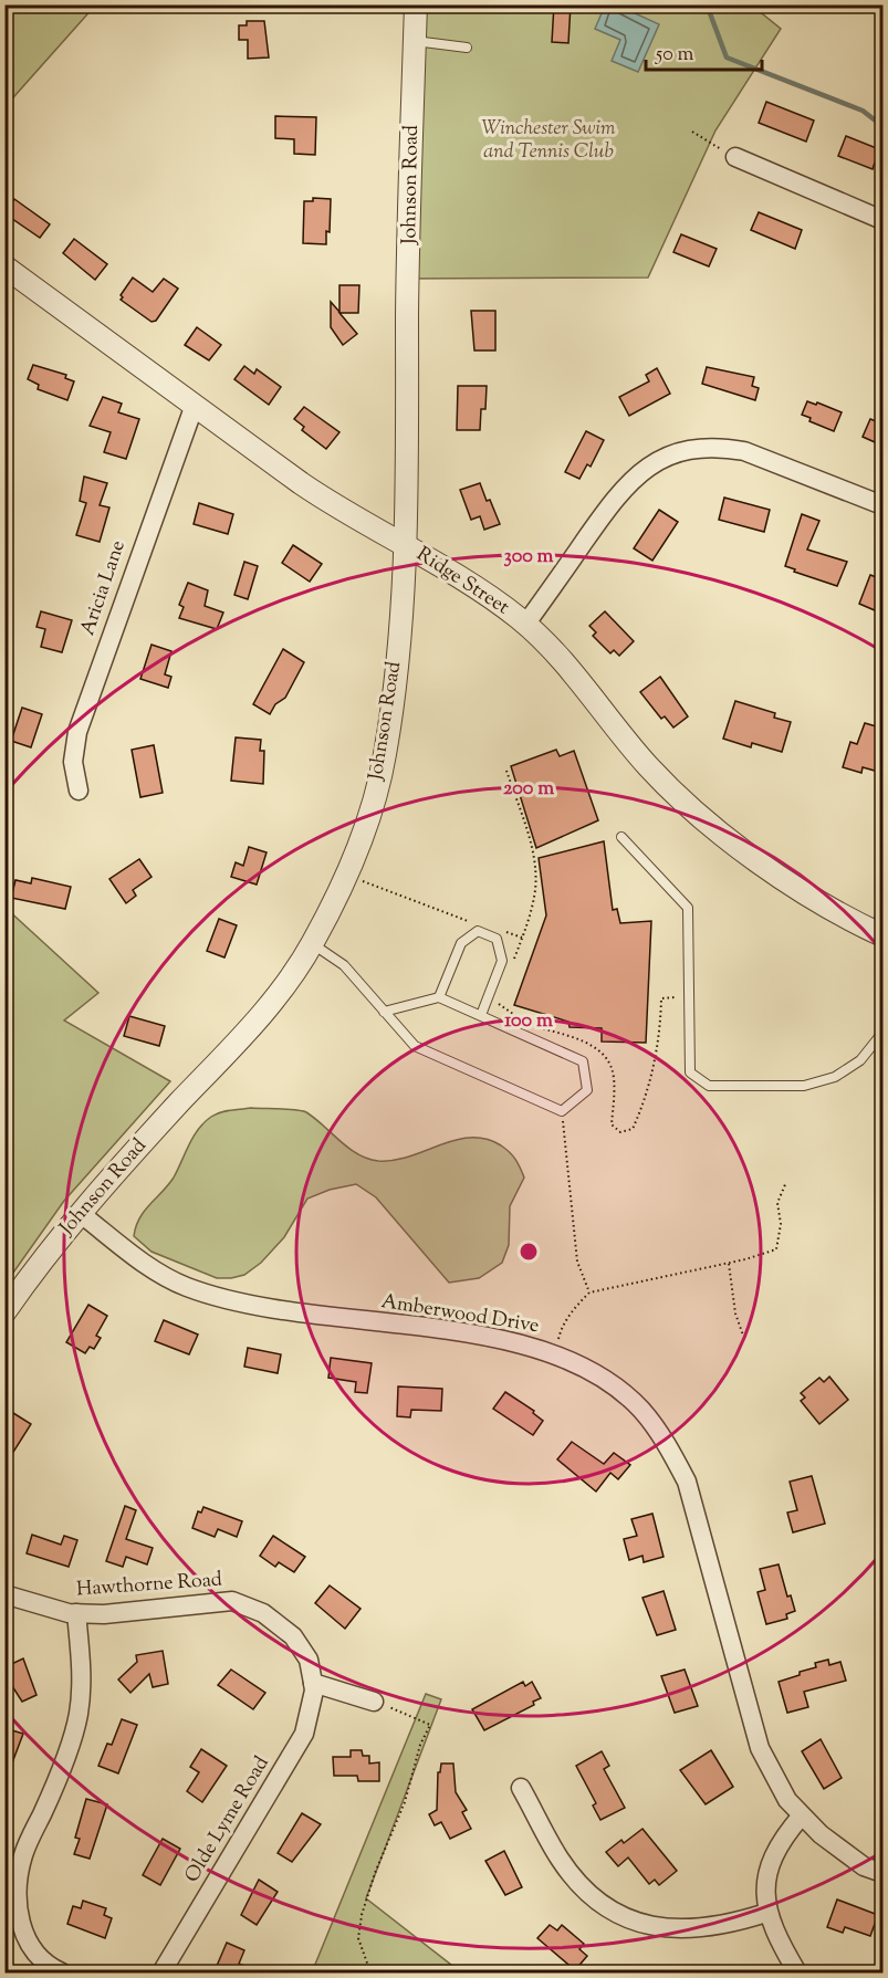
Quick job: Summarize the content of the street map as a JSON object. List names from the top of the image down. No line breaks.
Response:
{"streets":{"street":["Johnson Road","Ridge Street","Aricia Lane","Amberwood Drive","Hawthorne Road","Olde Lyme Road"]},"crossings":[["Johnson Road","Ridge Street"],["Johnson Road","Amberwood Drive"],["Ridge Street","Aricia Lane"],["Hawthorne Road","Olde Lyme Road"]],"parks":["Winchester Swim and Tennis Club"],"scale_bar":"50 m","rings":["300 m","200 m","100 m"]}
